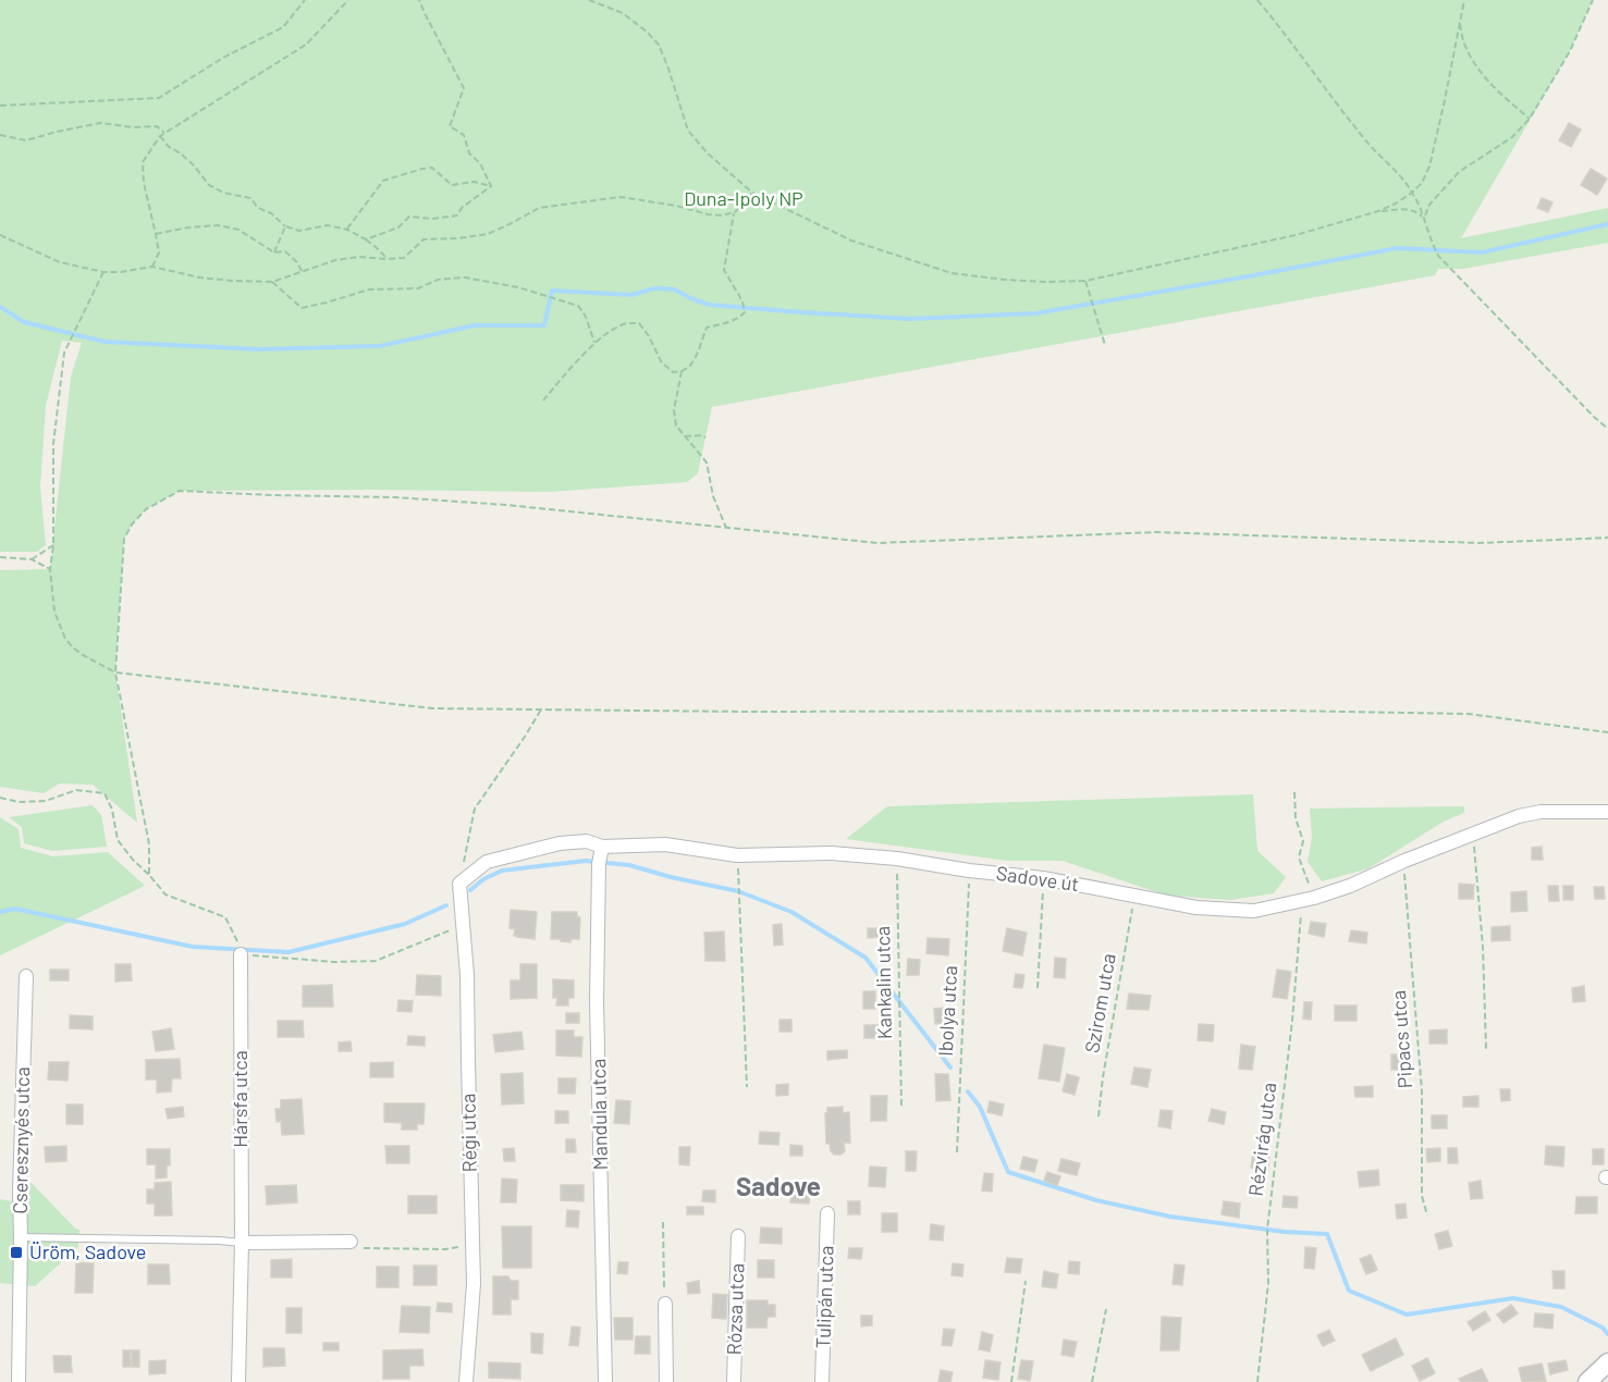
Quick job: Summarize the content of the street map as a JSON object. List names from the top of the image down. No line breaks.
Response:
{"streets":{"street":["Sadove út","Hársfa utca","Mandula utca","Régi utca","Cseresznyés utca","Tulipán utca","Rózsa utca"],"path":["Kankalin utca","Szirom utca","Ibolya utca","Pipacs utca","Rézvirág utca"]},"crossings":[["Sadove út","Kankalin utca"],["Sadove út","Szirom utca"],["Sadove út","Ibolya utca"],["Sadove út","Pipacs utca"],["Sadove út","Mandula utca"],["Sadove út","Régi utca"],["Sadove út","Rézvirág utca"]],"districts":["Sadove"],"parks":["Duna-Ipoly NP"],"places":{"transit":["Üröm, Sadove"]}}
